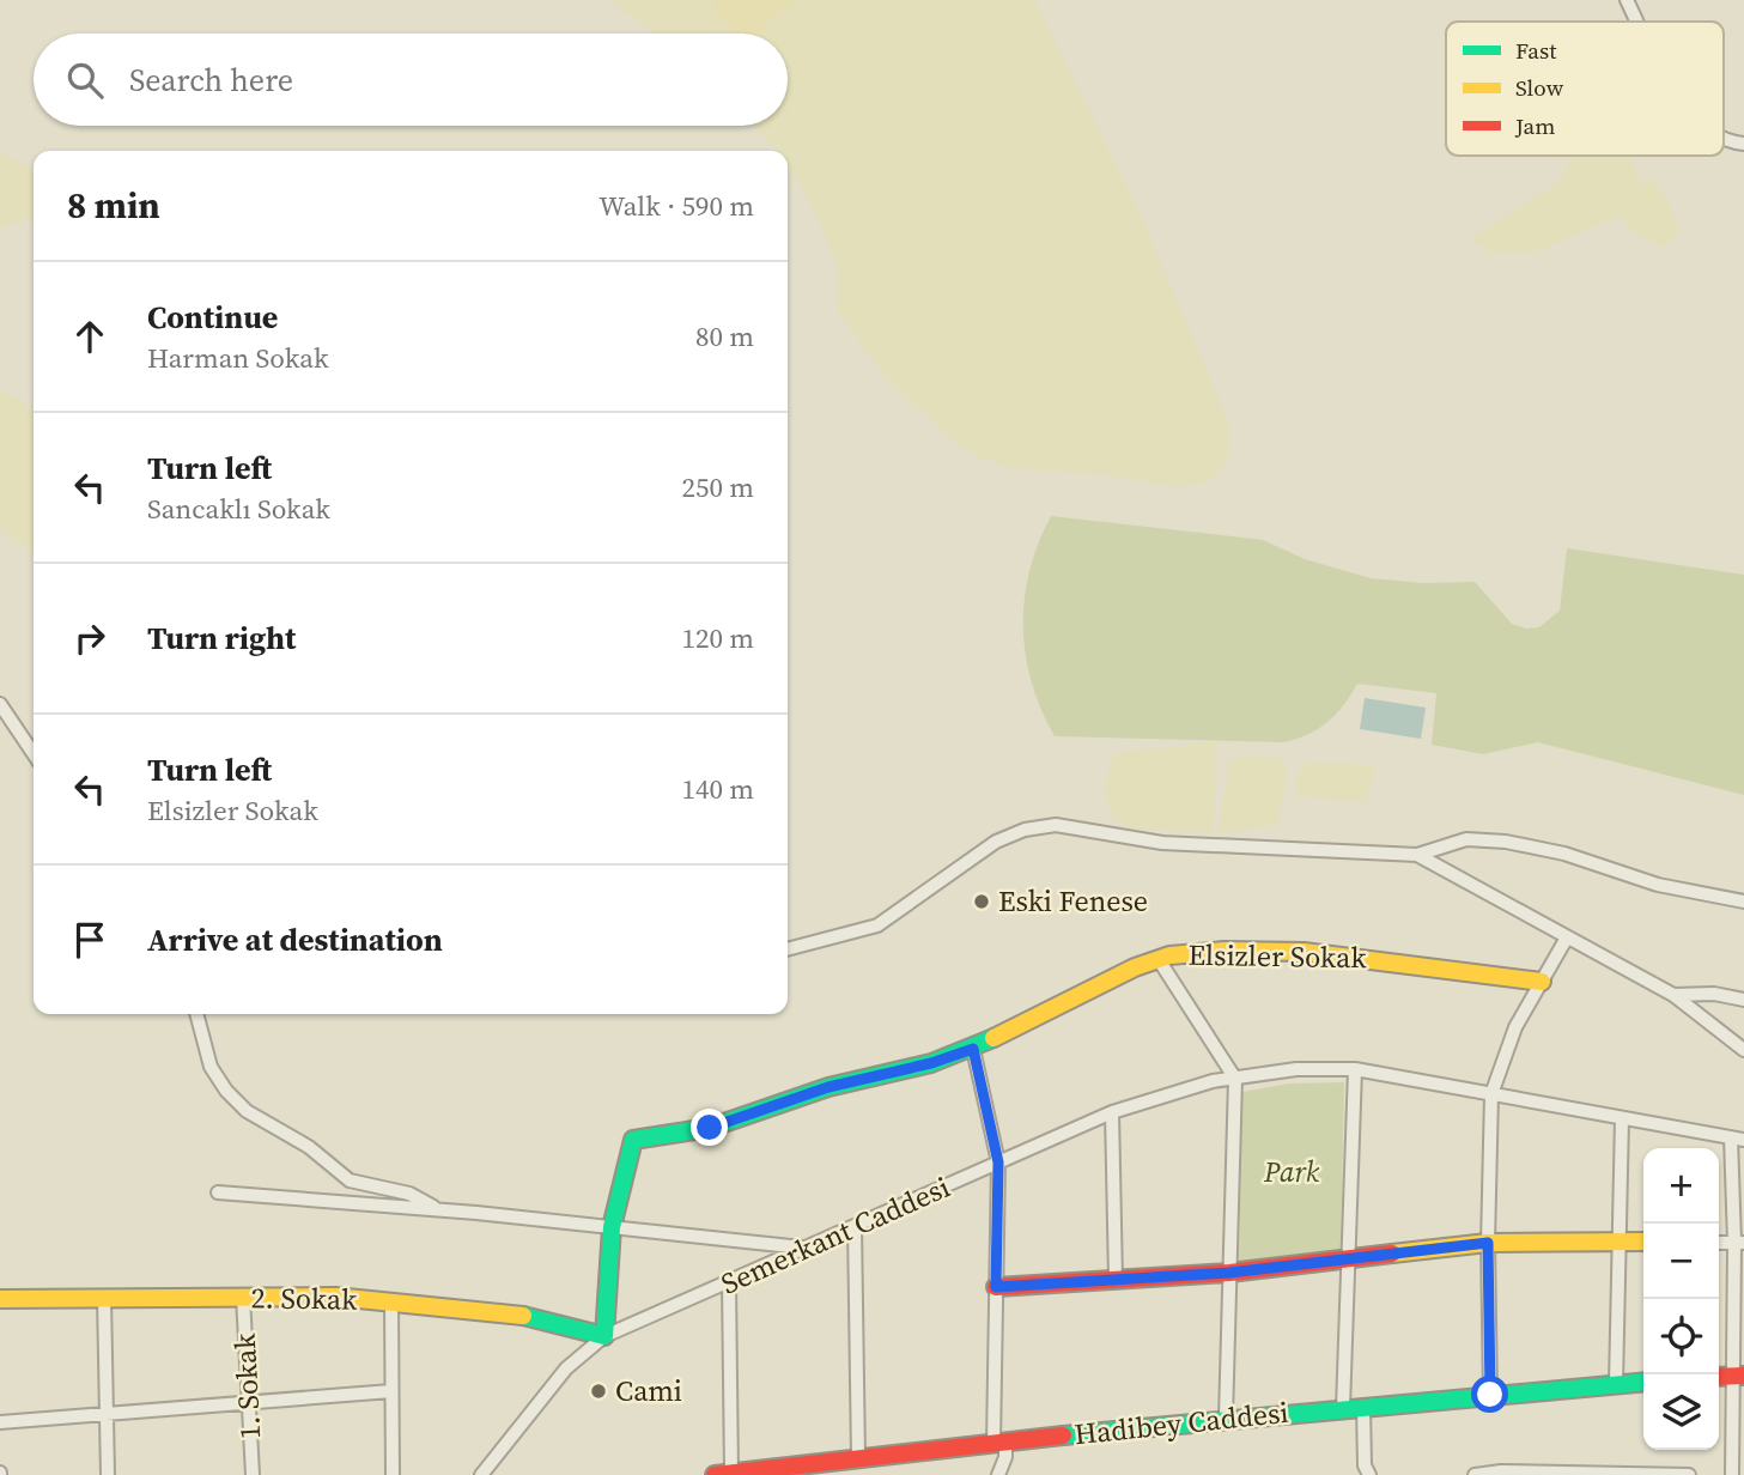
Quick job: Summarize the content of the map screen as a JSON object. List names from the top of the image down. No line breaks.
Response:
{"streets":{"street":["Elsizler Sokak","Semerkant Caddesi","2. Sokak","1. Sokak","Hadibey Caddesi"]},"crossings":[["Semerkant Caddesi","2. Sokak"],["2. Sokak","1. Sokak"]],"parks":["Park"],"places":["Eski Fenese","Cami"],"legend":["Fast","Slow","Jam"],"page":{"search":"Search here","heading":["8 min","Walk · 590 m"],"list":[["Continue","Harman Sokak","80 m"],["Turn left","Sancaklı Sokak","250 m"],["Turn right","120 m"],["Turn left","Elsizler Sokak","140 m"],"Arrive at destination"],"map_buttons":["+","−"]}}
